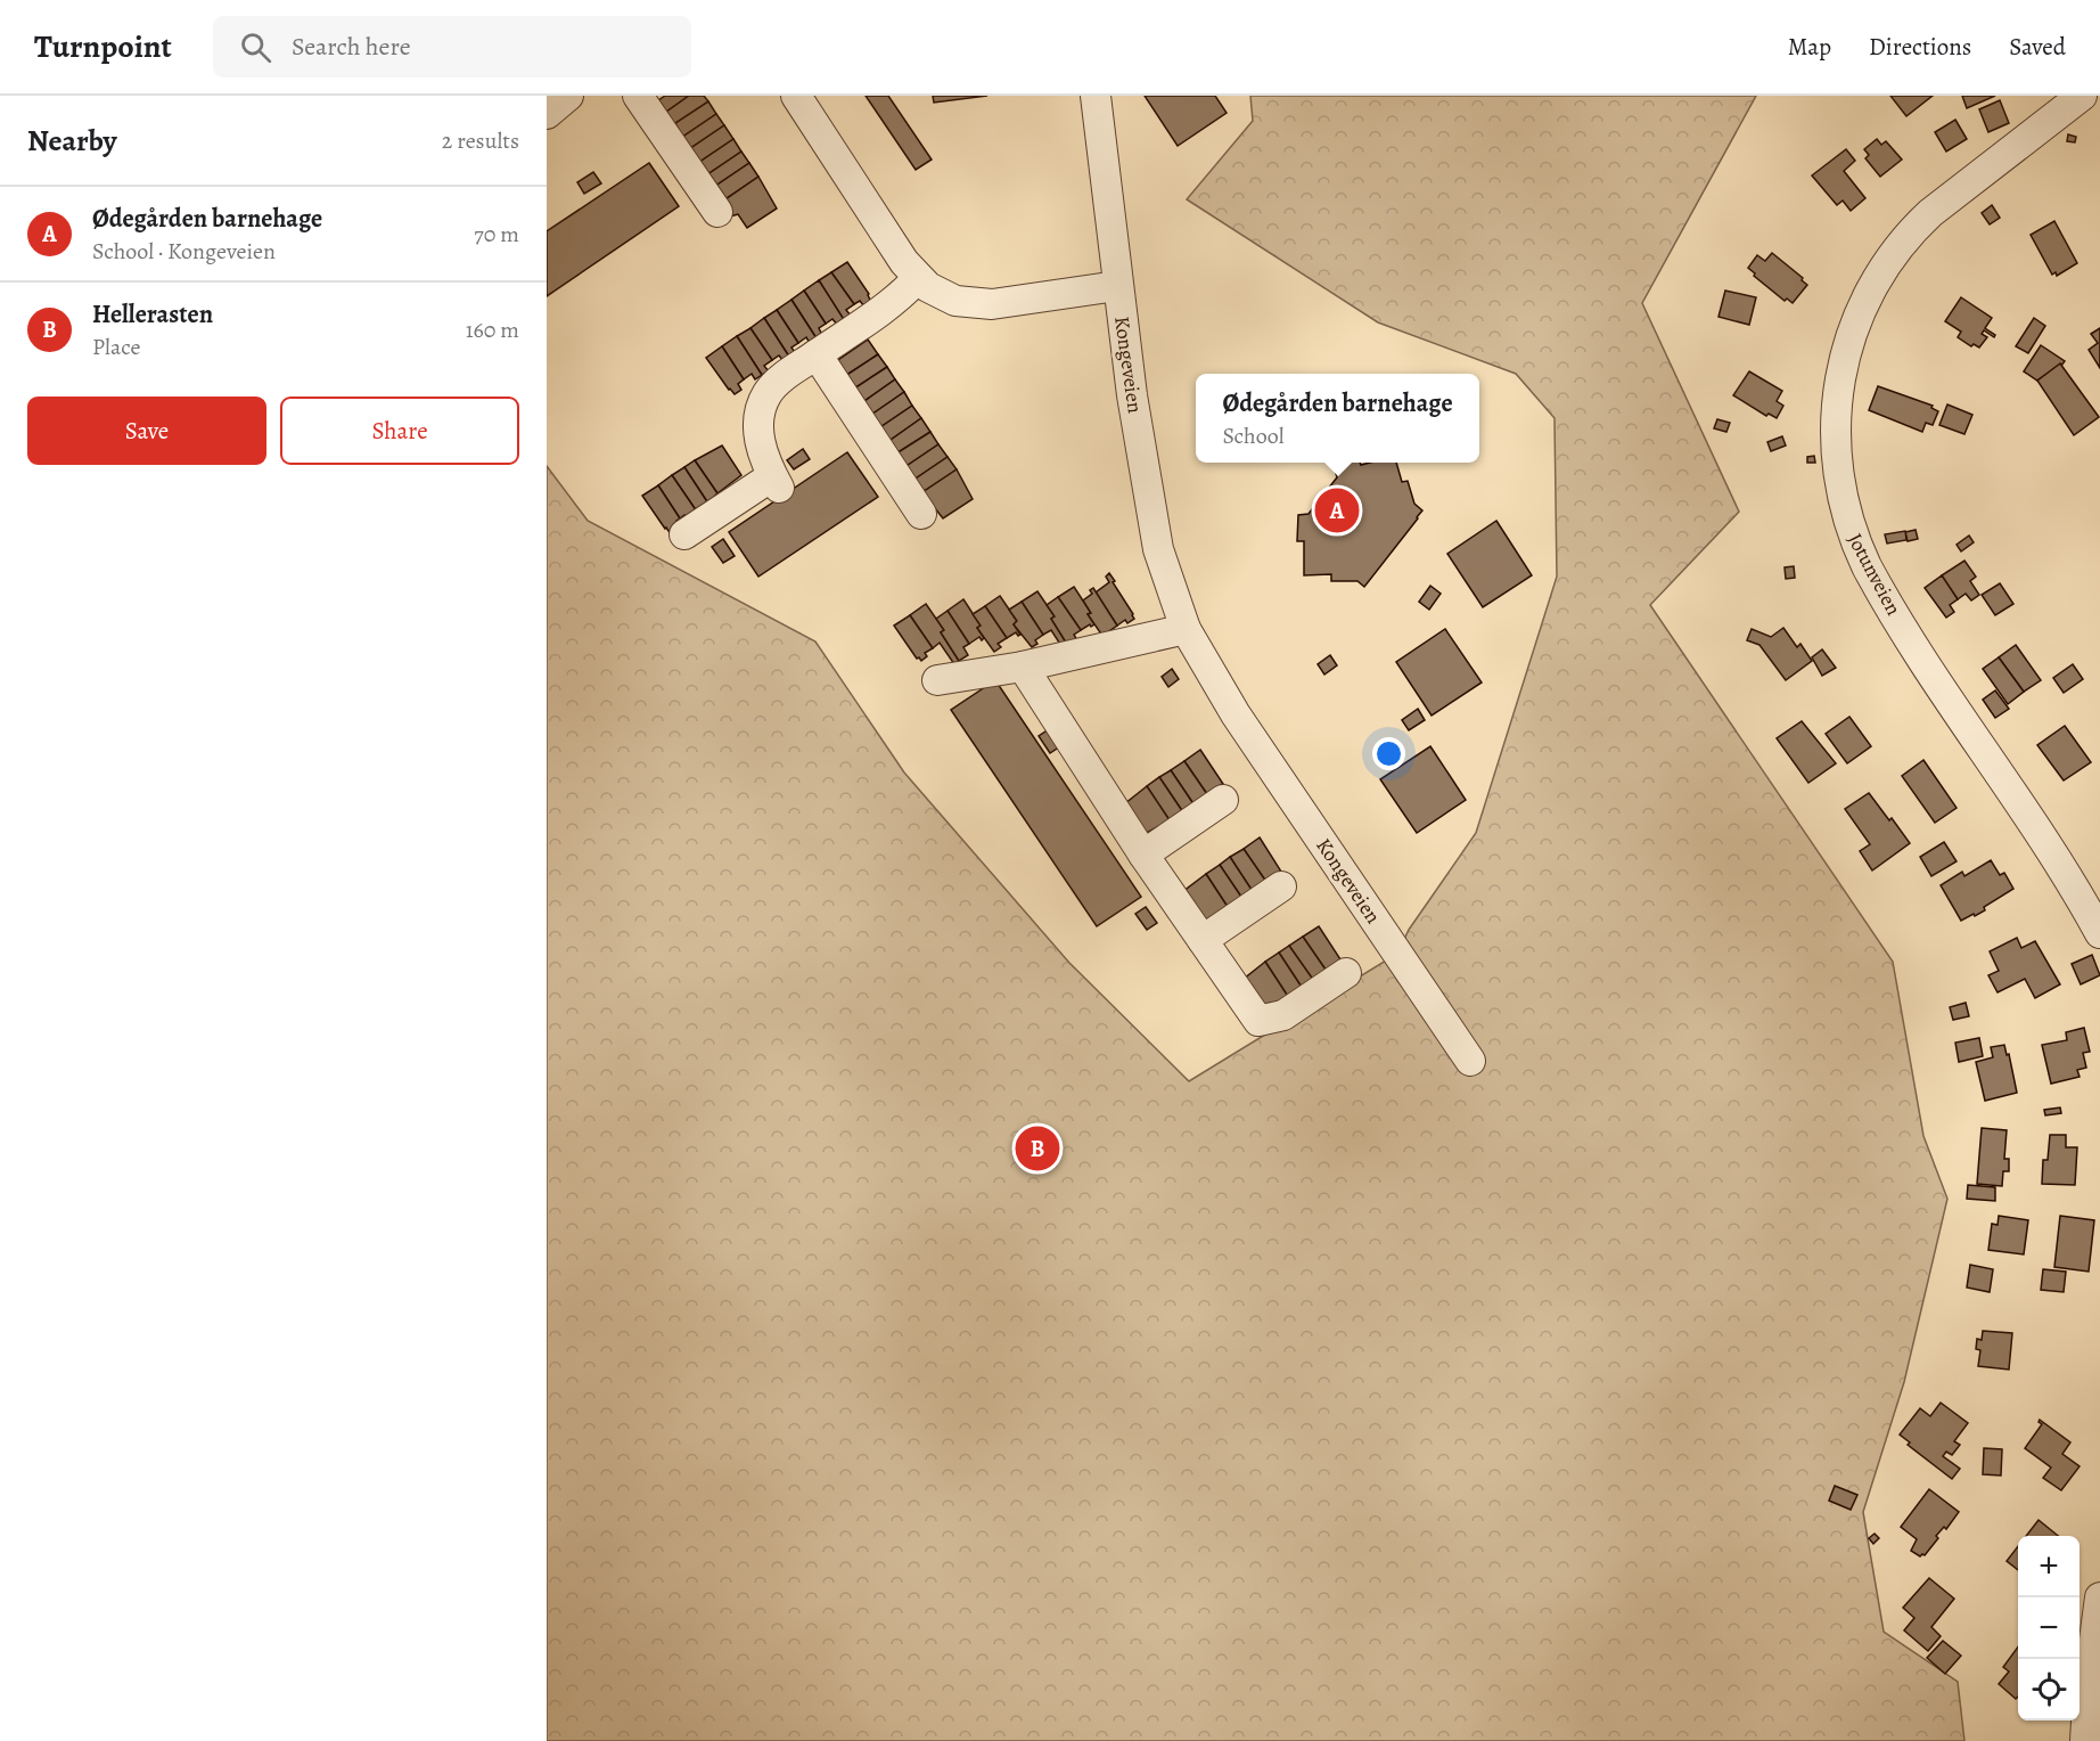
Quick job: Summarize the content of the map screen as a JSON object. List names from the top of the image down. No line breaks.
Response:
{"streets":{"street":["Kongeveien","Jotunveien"]},"page":{"header":"Turnpoint","search":"Search here","nav":["Map","Directions","Saved"],"heading":["Nearby","2 results"],"list":[{"mark":"A","name":"Ødegården barnehage","note":"School · Kongeveien","value":"70 m"},{"mark":"B","name":"Hellerasten","note":"Place","value":"160 m"}],"popup":["Ødegården barnehage","School"],"buttons":["Save","Share"],"pins":["A","B"],"map_buttons":["+","−"]}}
